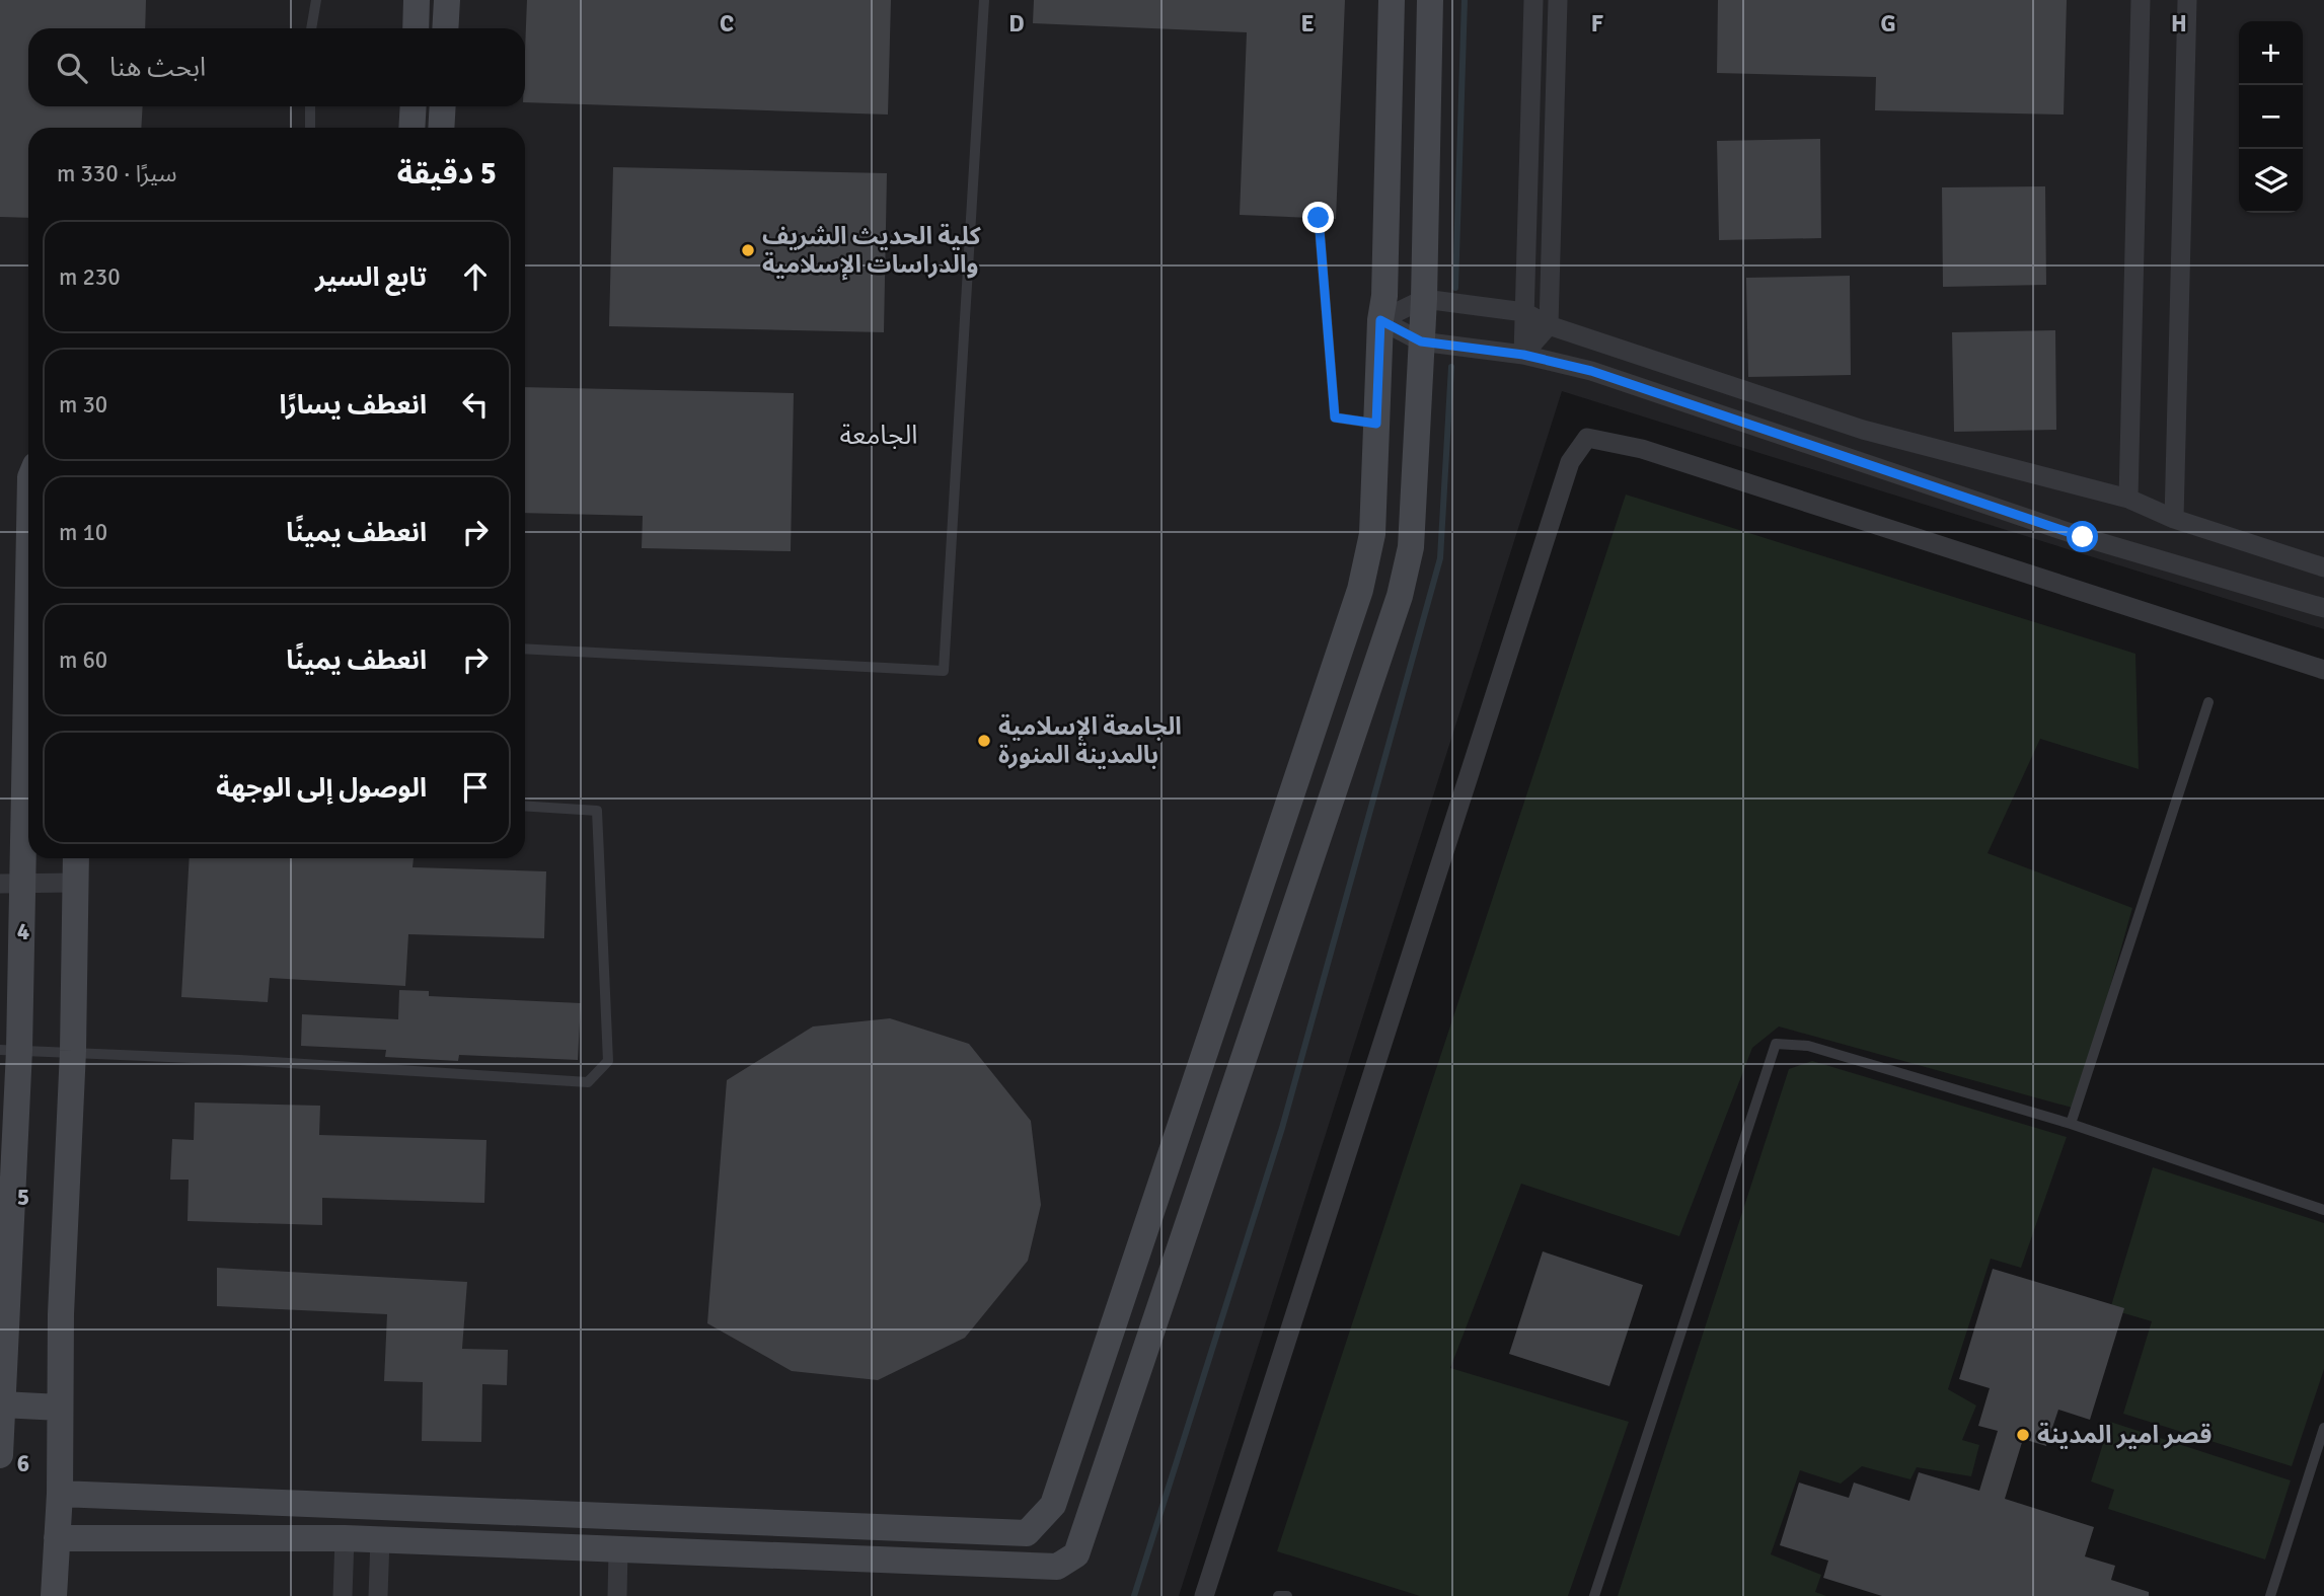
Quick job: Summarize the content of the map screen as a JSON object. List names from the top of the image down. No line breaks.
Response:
{"districts":["الجامعة"],"places":["كلية الحديث الشريف والدراسات الإسلامية","الجامعة الإسلامية بالمدينة المنورة","قصر امير المدينة"],"page":{"map_buttons":["+","−"],"search":"ابحث هنا","heading":["5 دقيقة","سيرًا · 330 m"],"list":[["تابع السير","230 m"],["انعطف يسارًا","30 m"],["انعطف يمينًا","10 m"],["انعطف يمينًا","60 m"],"الوصول إلى الوجهة"]},"grid":{"columns":["C","D","E","F","G","H"],"rows":["4","5","6"]}}
